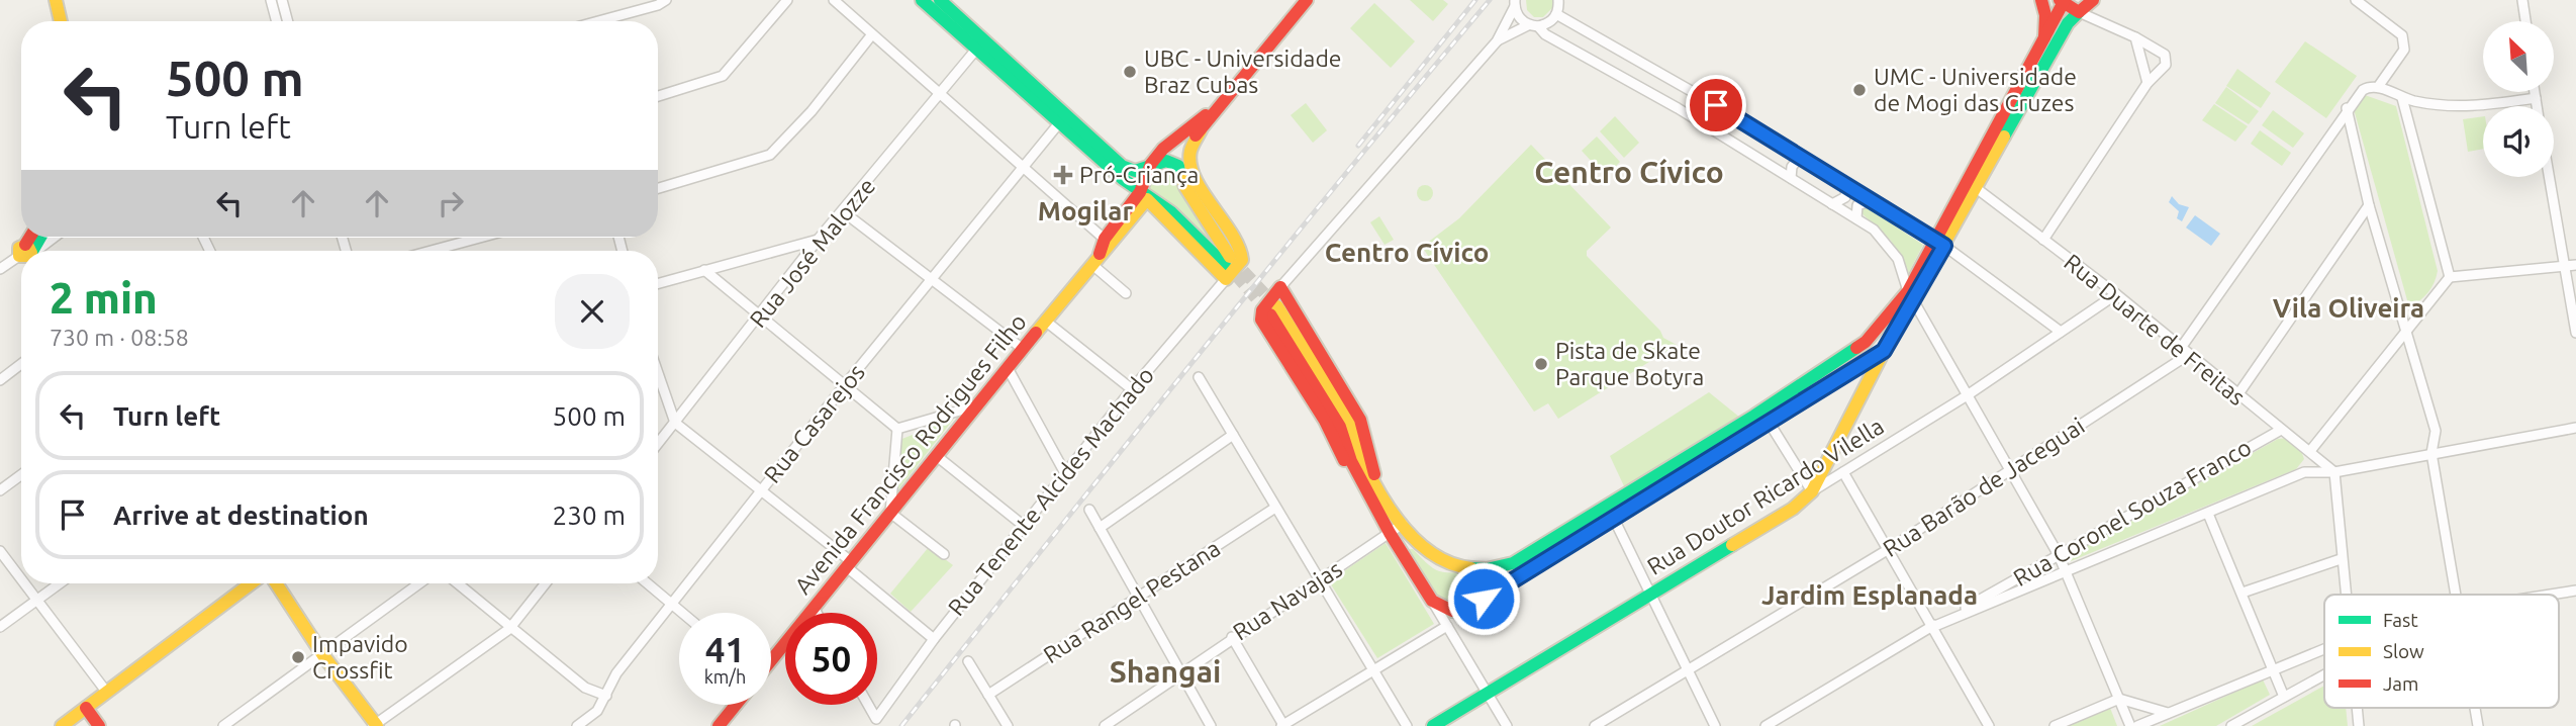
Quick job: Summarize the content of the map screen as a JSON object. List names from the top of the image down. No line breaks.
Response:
{"streets":{"main road":["Avenida Francisco Rodrigues Filho","Rua Doutor Ricardo Vilella"],"street":["Rua José Malozze","Rua Duarte de Freitas","Rua Casarejos","Rua Barão de Jaceguai","Rua Tenente Alcides Machado","Rua Coronel Souza Franco","Rua Navajas","Rua Rangel Pestana"]},"crossings":[["Rua Duarte de Freitas","Rua Barão de Jaceguai"],["Rua Duarte de Freitas","Rua Doutor Ricardo Vilella"],["Rua Duarte de Freitas","Rua Coronel Souza Franco"]],"districts":["Centro Cívico","Mogilar","Centro Cívico","Vila Oliveira","Jardim Esplanada","Shangai"],"places":{"other":["UBC - Universidade Braz Cubas","UMC - Universidade de Mogi das Cruzes","Pista de Skate Parque Botyra","Impavido Crossfit"],"health":["Pró-Criança"]},"legend":["Fast","Slow","Jam"],"north":"top left","page":{"turn":["500 m","Turn left"],"heading":["2 min","730 m · 08:58"],"list":[{"name":"Turn left","value":"500 m"},{"name":"Arrive at destination","value":"230 m"}],"speed":"41 km/h","limit":"50"}}
